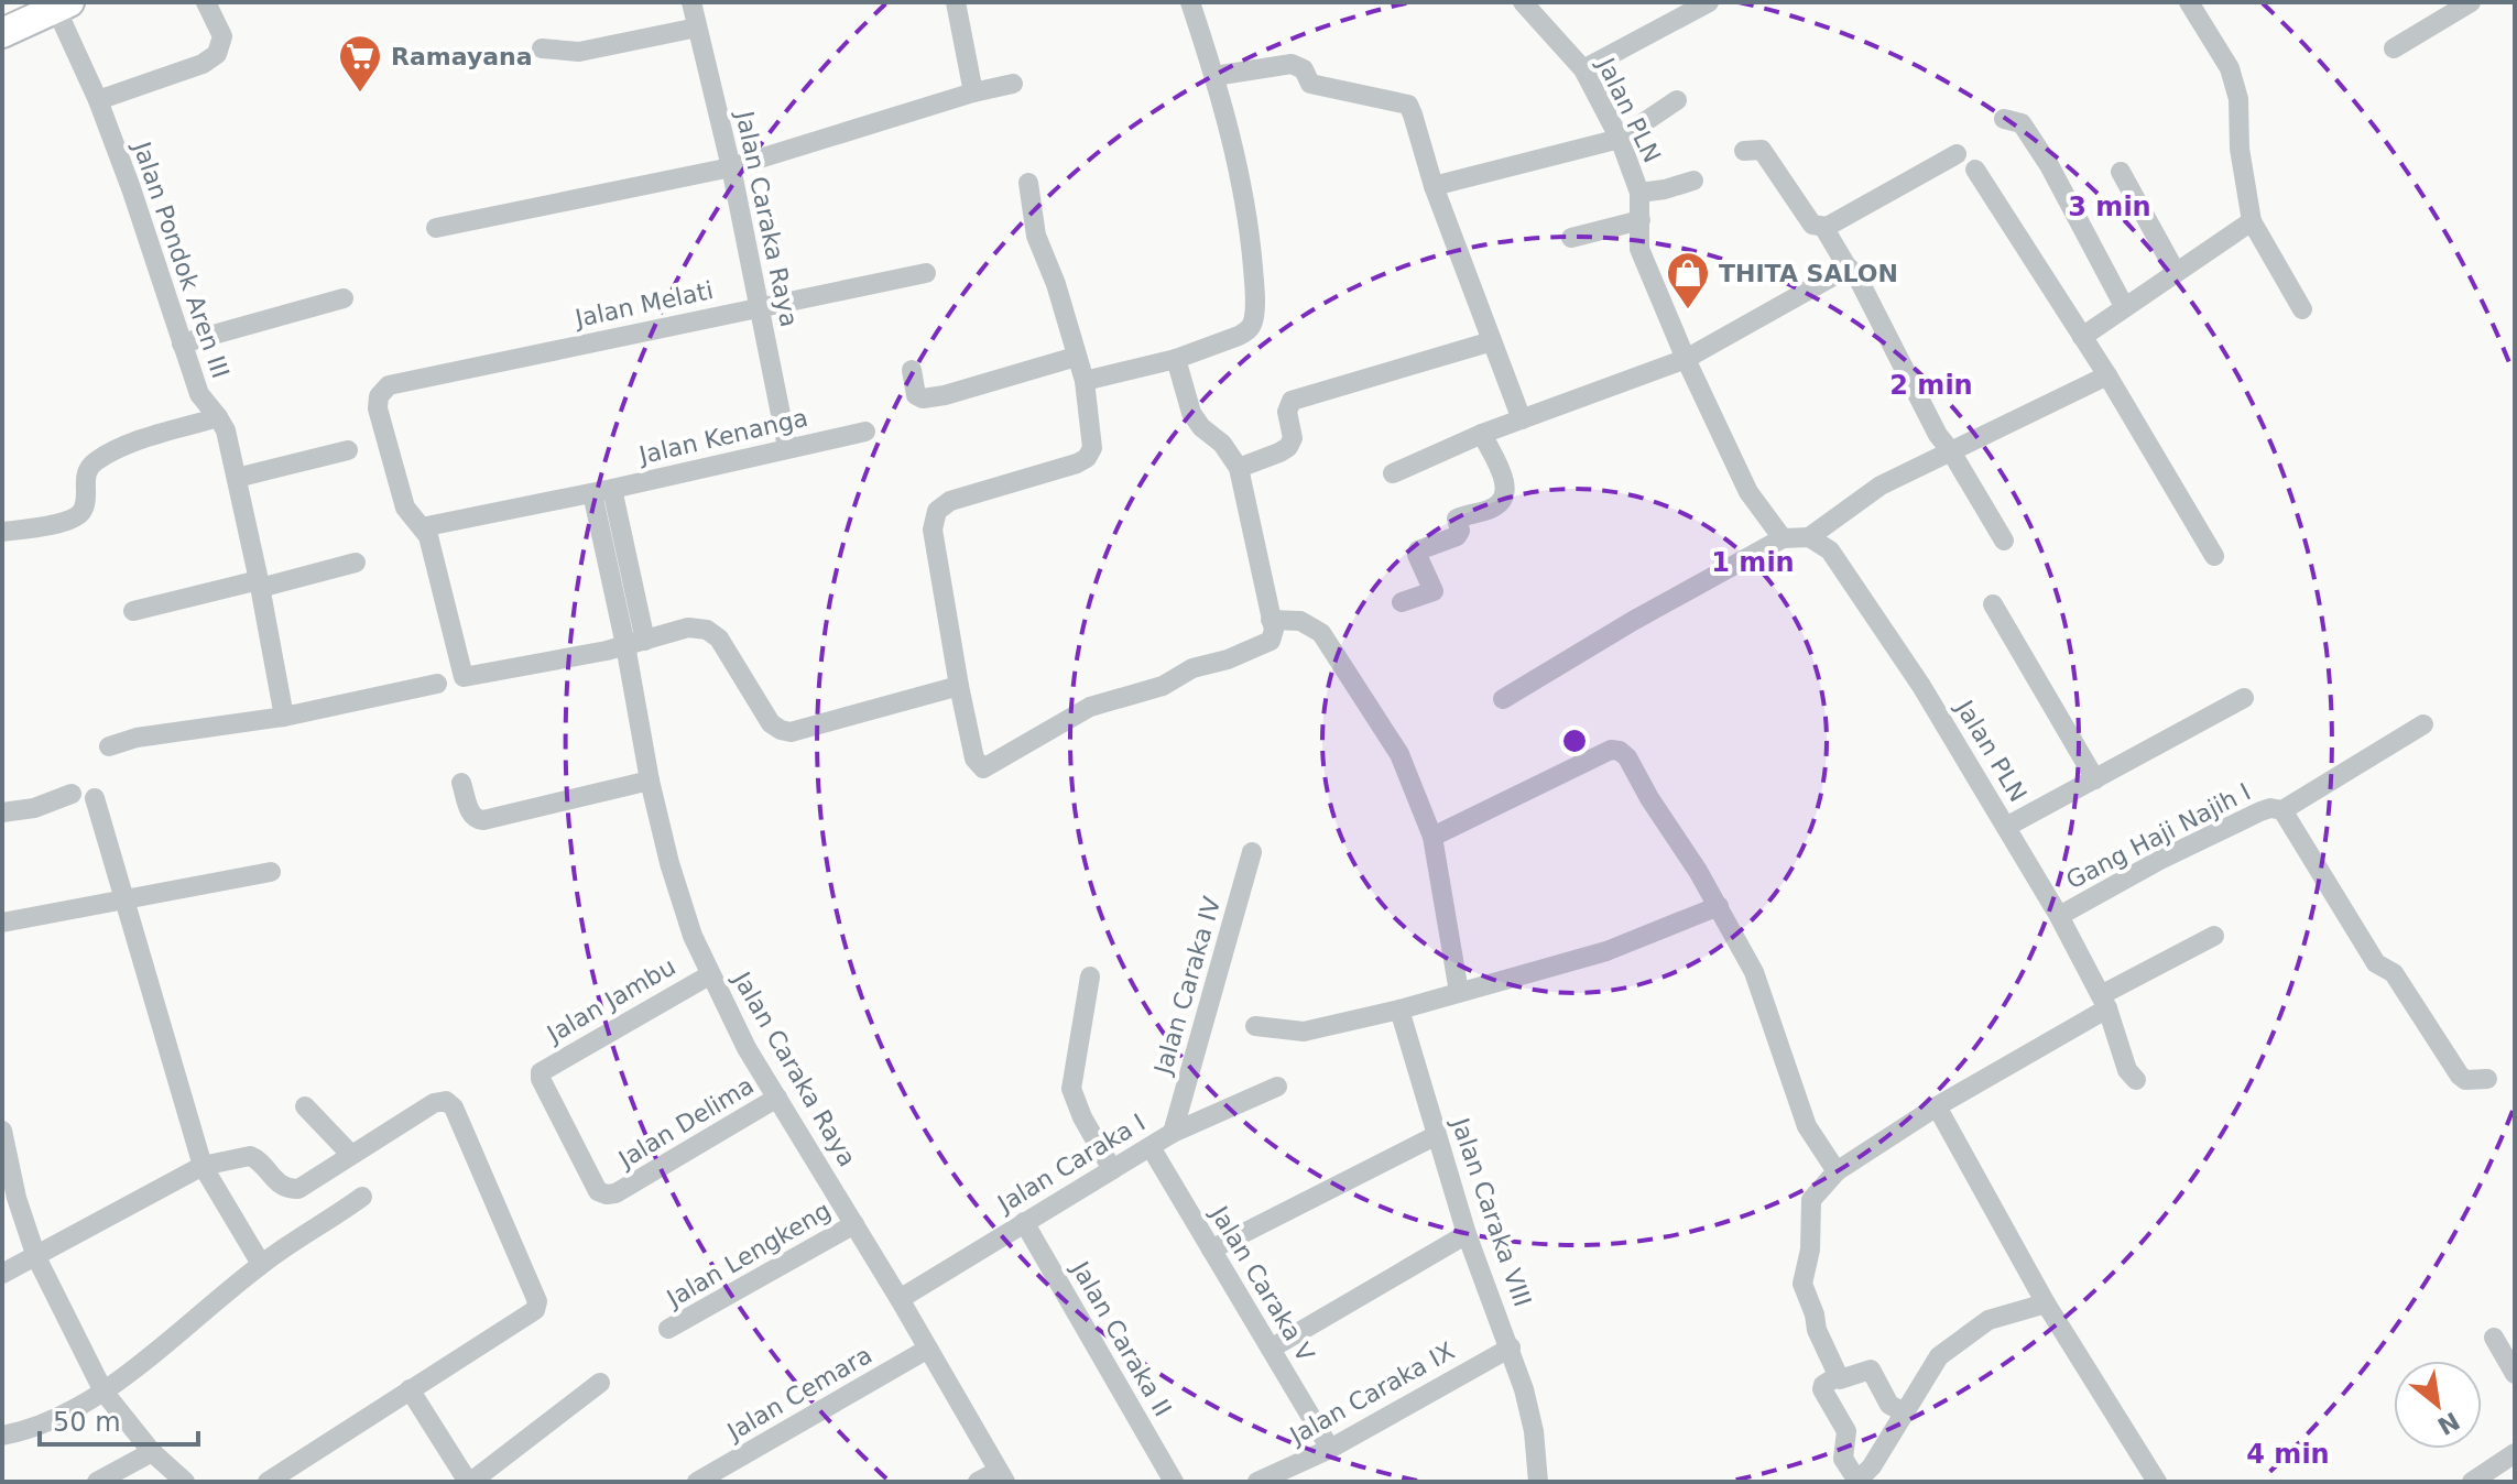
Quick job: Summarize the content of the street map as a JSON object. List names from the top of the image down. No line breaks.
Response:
{"streets":{"street":["Jalan PLN","Jalan Caraka Raya","Jalan Pondok Aren III","Jalan Melati","Jalan Kenanga","Gang Haji Najih I","Jalan Caraka IV","Jalan Jambu","Jalan Delima","Jalan Caraka I","Jalan Caraka VIII","Jalan Lengkeng","Jalan Caraka V","Jalan Caraka II","Jalan Cemara","Jalan Caraka IX"]},"crossings":[["Jalan PLN","Gang Haji Najih I"],["Jalan Caraka Raya","Jalan Melati"],["Jalan Caraka Raya","Jalan Kenanga"],["Jalan Caraka Raya","Jalan Jambu"],["Jalan Caraka Raya","Jalan Delima"],["Jalan Caraka Raya","Jalan Caraka I"],["Jalan Caraka Raya","Jalan Lengkeng"],["Jalan Caraka Raya","Jalan Cemara"],["Jalan Melati","Jalan Kenanga"],["Jalan Caraka IV","Jalan Caraka I"],["Jalan Jambu","Jalan Delima"],["Jalan Caraka I","Jalan Caraka V"],["Jalan Caraka I","Jalan Caraka II"],["Jalan Caraka VIII","Jalan Caraka IX"],["Jalan Caraka V","Jalan Caraka IX"]],"places":{"supermarket":["Ramayana"],"shop":["THITA SALON"]},"scale_bar":"50 m","north":"bottom right","rings":["3 min","2 min","1 min","4 min"]}
